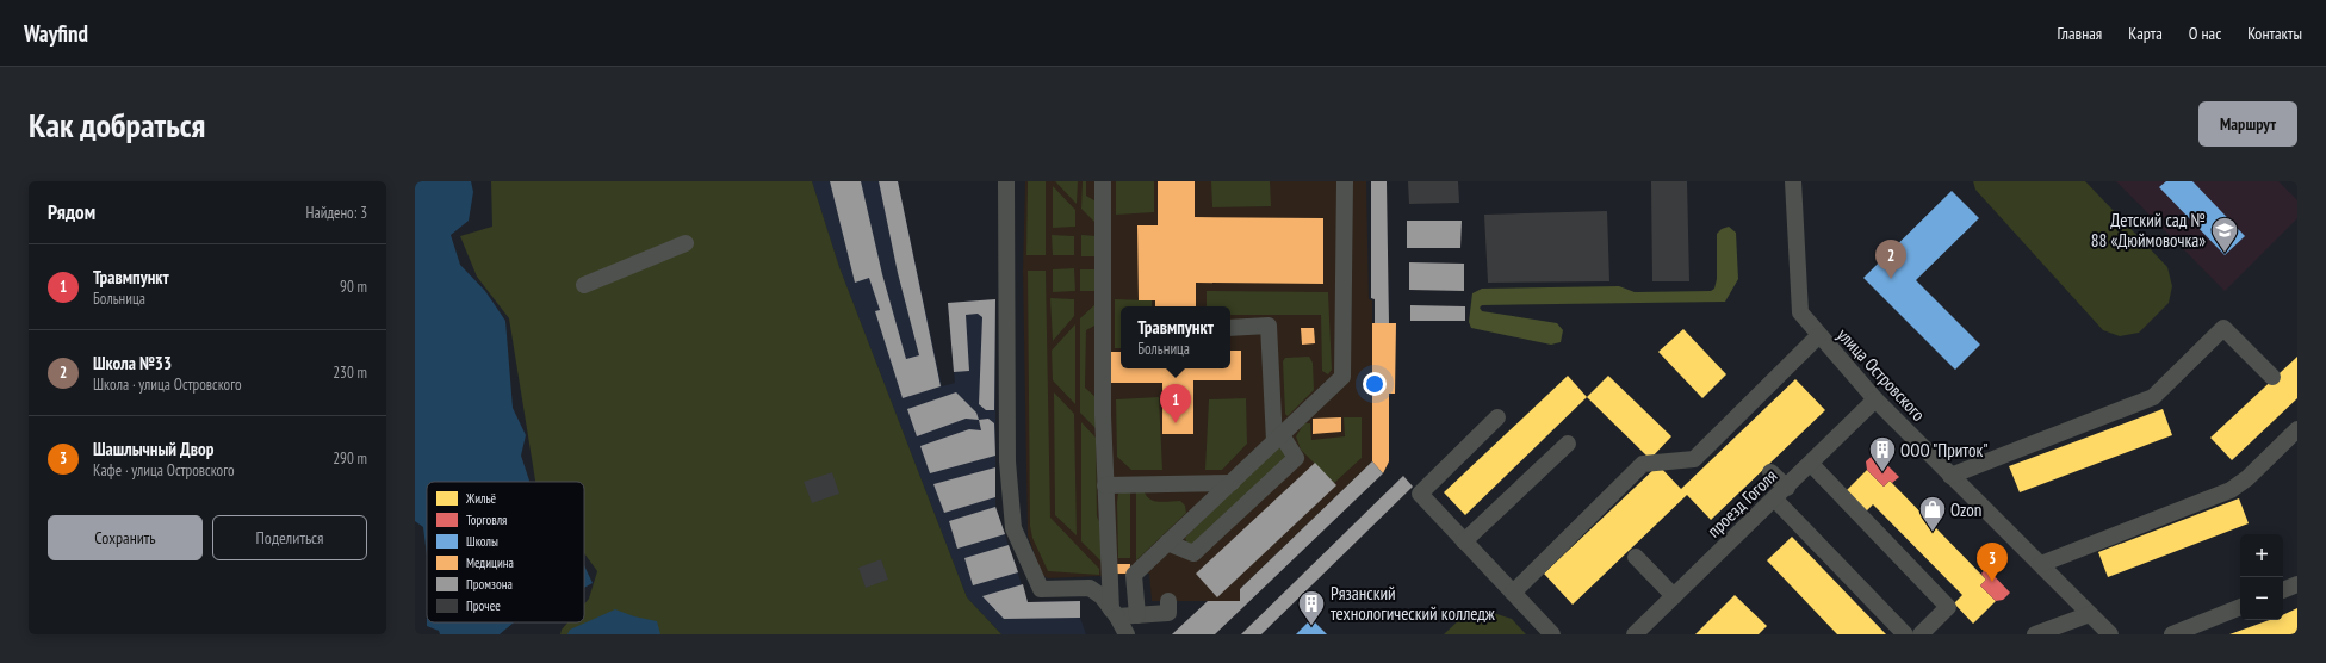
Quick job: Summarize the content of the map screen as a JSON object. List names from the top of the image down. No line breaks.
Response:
{"streets":{"street":["улица Островского","проезд Гоголя"]},"crossings":[["улица Островского","проезд Гоголя"]],"places":{"school or university":["Детский сад № 88 «Дюймовочка»"],"building":["ООО \"Приток\"","Рязанский технологический колледж"],"shop":["Ozon"]},"legend":["Жильё","Торговля","Школы","Медицина","Промзона","Прочее"],"page":{"header":"Wayfind","nav":["Главная","Карта","О нас","Контакты"],"buttons":["Маршрут",["Сохранить","Поделиться"]],"title":"Как добраться","heading":["Рядом","Найдено: 3"],"pins":["2","1","3"],"list":[{"mark":"1","name":"Травмпункт","note":"Больница","value":"90 m"},{"mark":"2","name":"Школа №33","note":"Школа · улица Островского","value":"230 m"},{"mark":"3","name":"Шашлычный Двор","note":"Кафе · улица Островского","value":"290 m"}],"popup":["Травмпункт","Больница"],"map_buttons":["+","−"]}}
